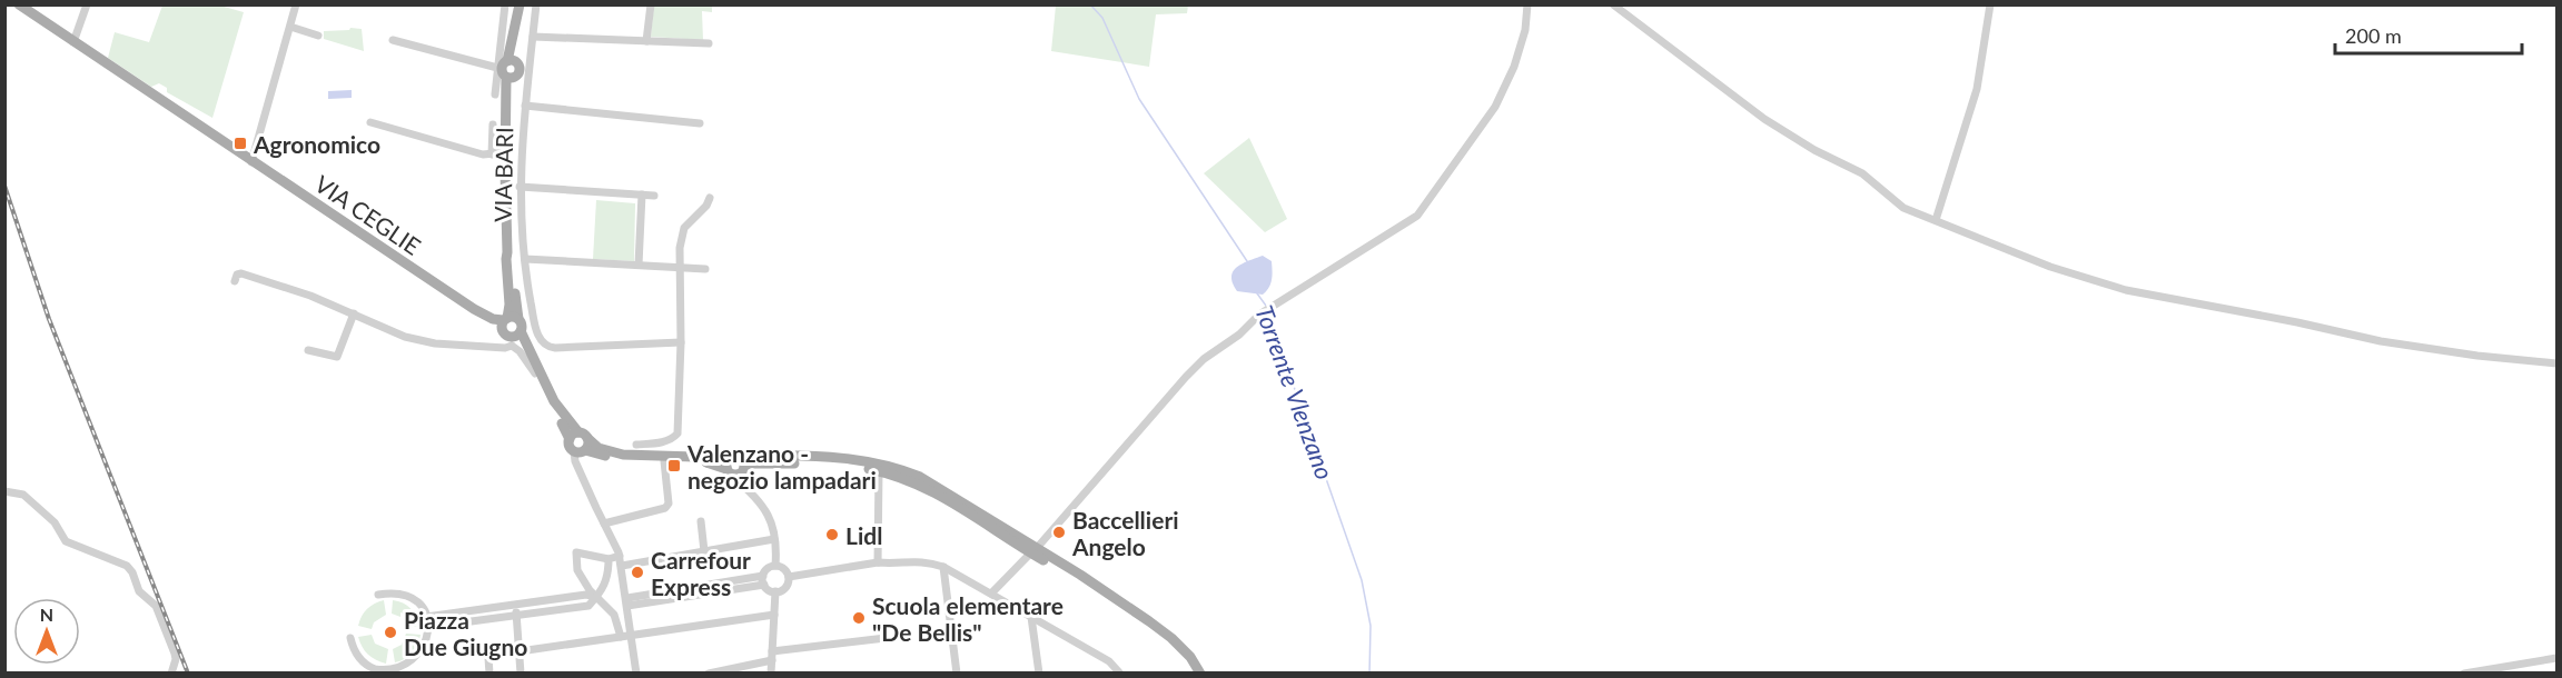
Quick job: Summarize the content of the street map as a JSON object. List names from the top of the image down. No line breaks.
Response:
{"streets":{"main road":["VIA BARI","VIA CEGLIE"]},"crossings":[["VIA BARI","VIA CEGLIE"]],"water":["Torrente Vlenzano"],"places":{"transit":["Agronomico","Valenzano - negozio lampadari"],"other":["Baccellieri Angelo","Lidl","Carrefour Express","Scuola elementare \"De Bellis\"","Piazza Due Giugno"]},"scale_bar":"200 m","north":"top"}
